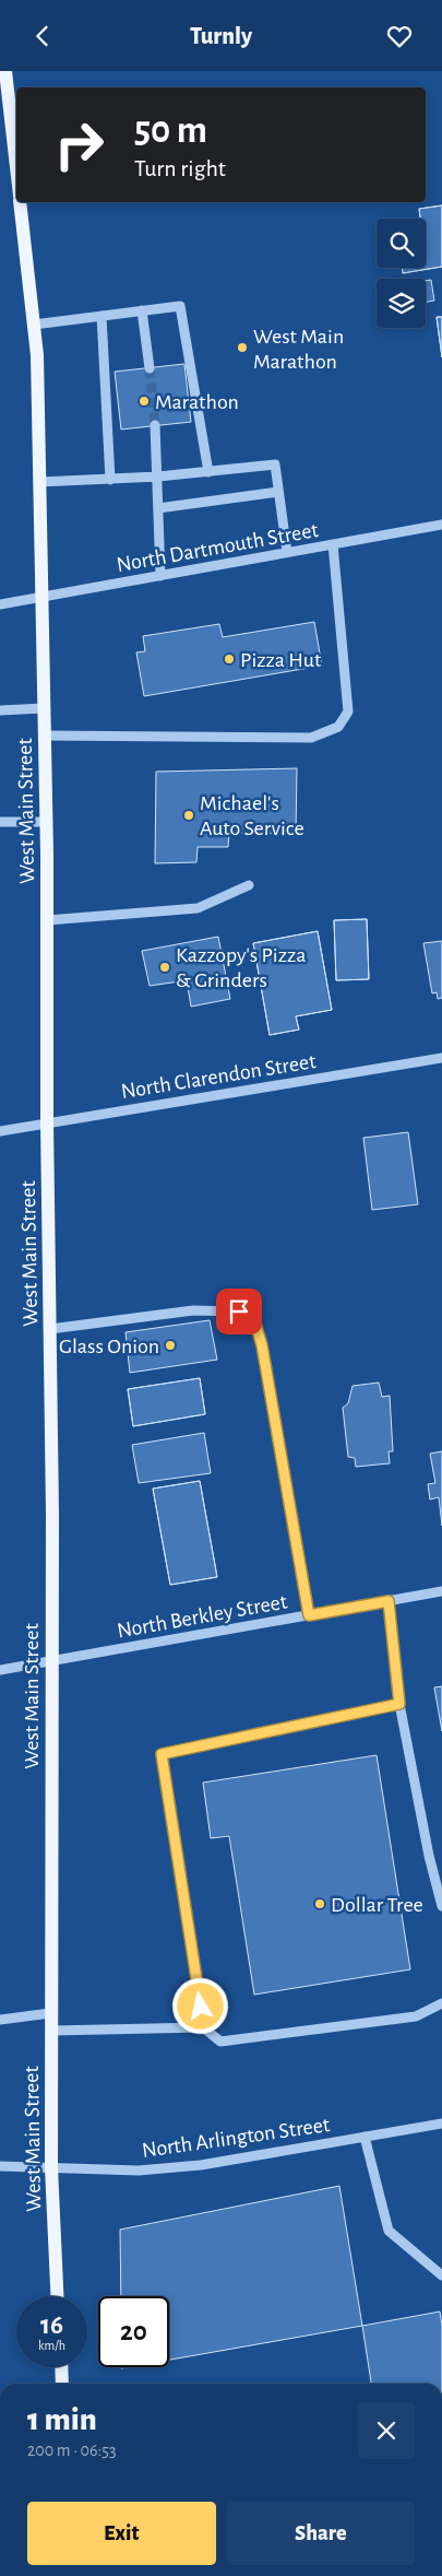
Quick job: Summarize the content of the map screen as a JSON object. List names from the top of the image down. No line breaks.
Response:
{"streets":{"main road":["West Main Street"],"street":["North Dartmouth Street","North Clarendon Street","North Berkley Street","North Arlington Street"]},"crossings":[["North Dartmouth Street","West Main Street"],["West Main Street","North Clarendon Street"],["West Main Street","North Berkley Street"],["West Main Street","North Arlington Street"]],"places":["West Main Marathon","Marathon","Pizza Hut","Michael's Auto Service","Kazzopy's Pizza & Grinders","Glass Onion","Dollar Tree"],"page":{"header":"Turnly","turn":["50 m","Turn right"],"speed":"16 km/h","limit":"20","heading":["1 min","200 m · 06:53"],"buttons":["Exit","Share"]}}
